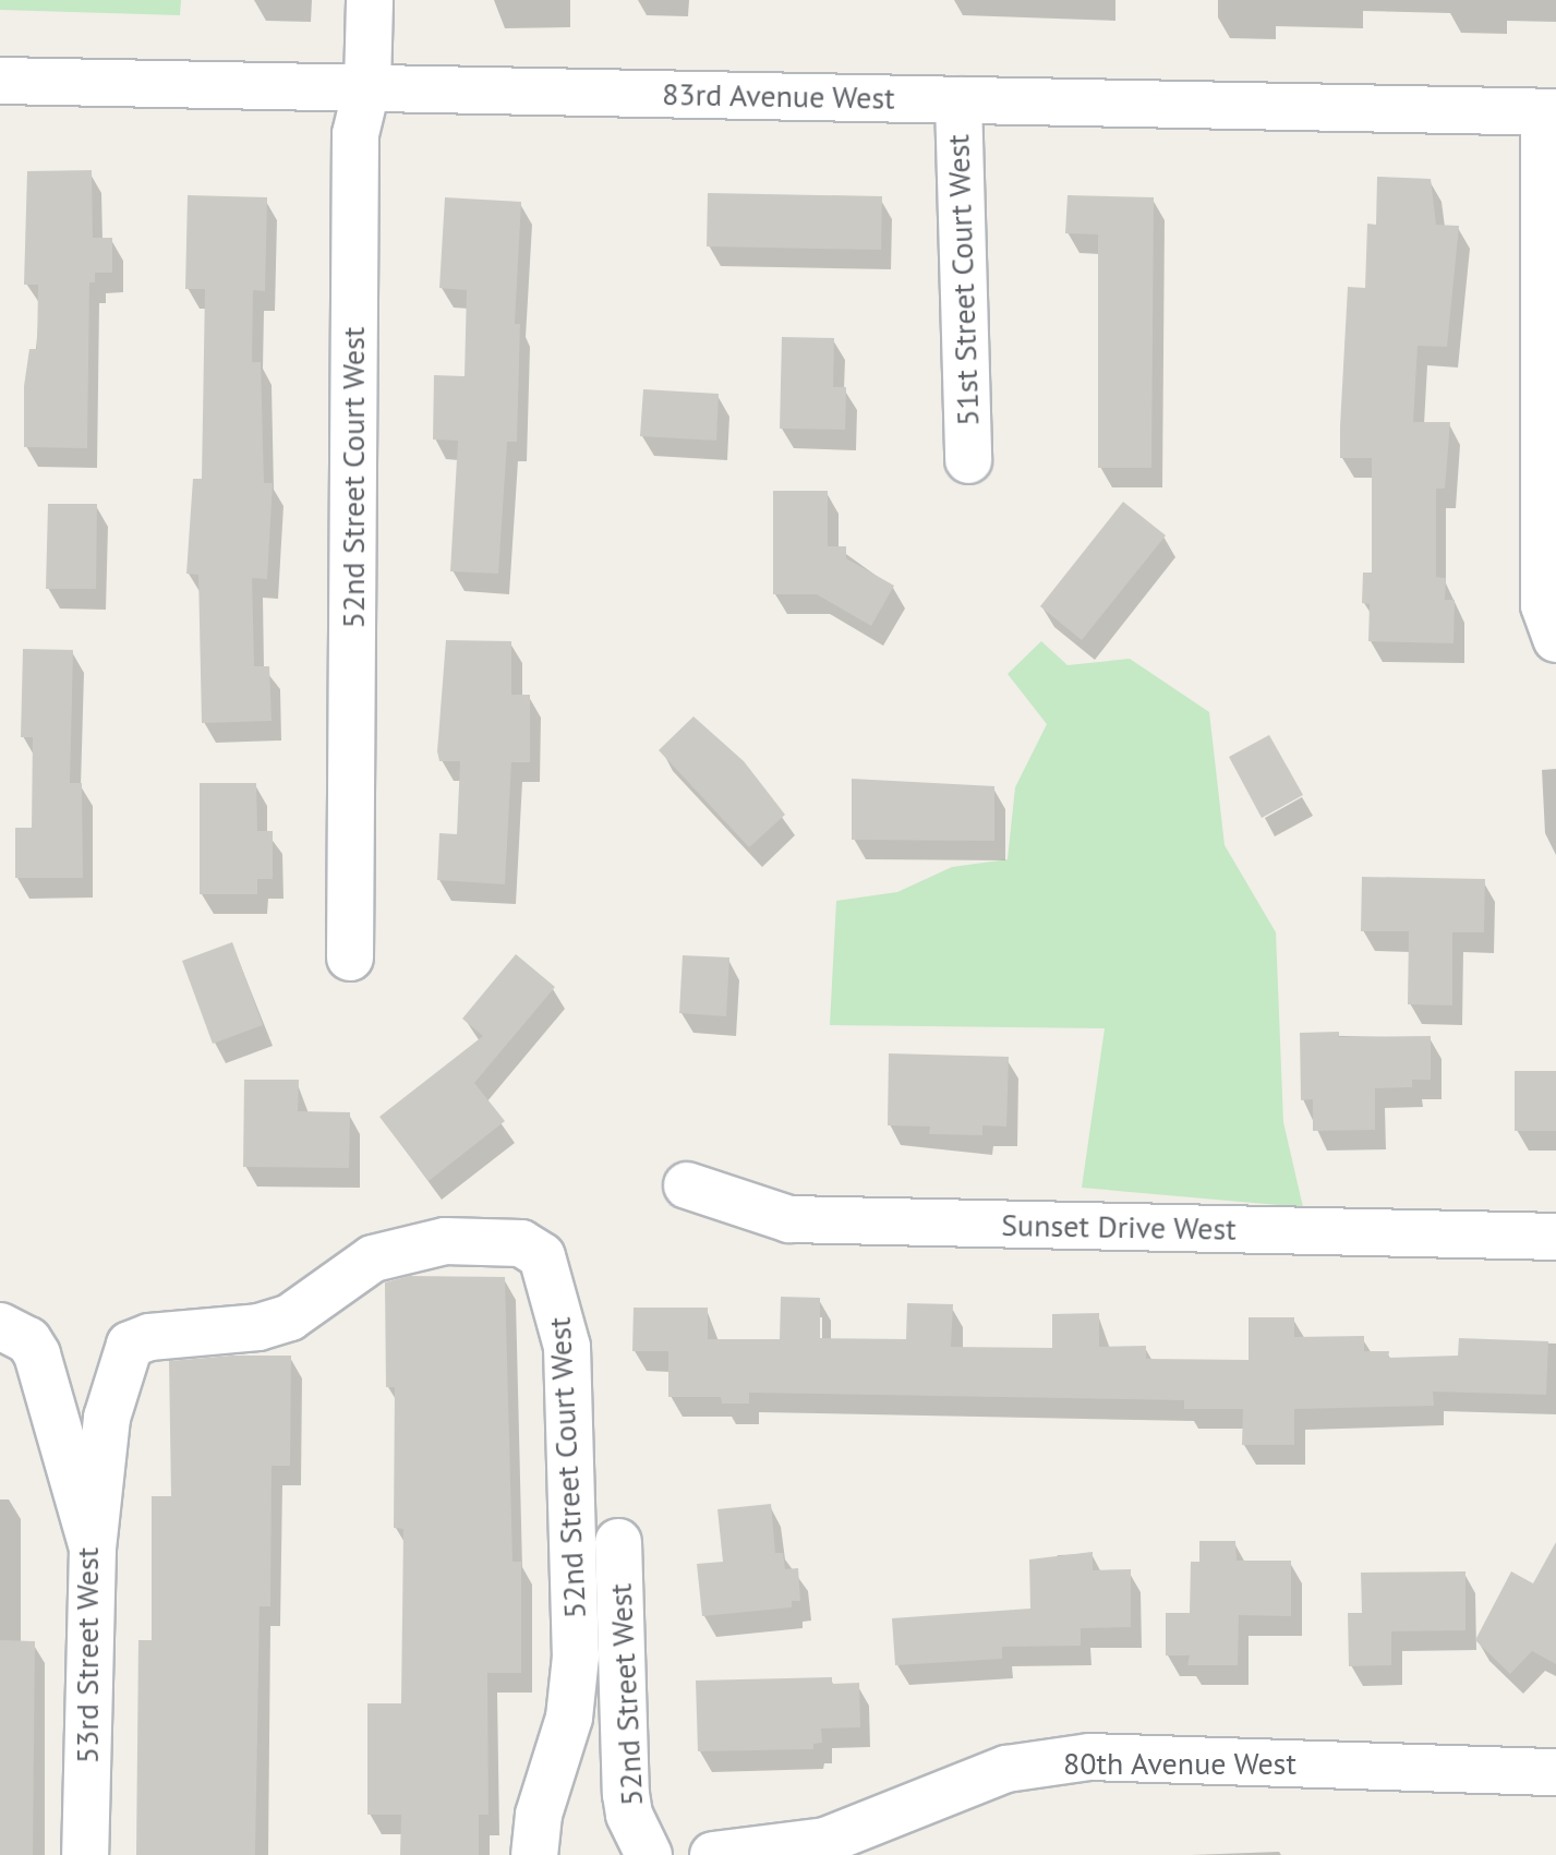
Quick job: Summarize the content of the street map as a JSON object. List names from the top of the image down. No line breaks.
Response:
{"streets":{"street":["83rd Avenue West","51st Street Court West","52nd Street Court West","Sunset Drive West","53rd Street West","52nd Street West","80th Avenue West"]},"crossings":[["83rd Avenue West","51st Street Court West"],["83rd Avenue West","52nd Street Court West"],["52nd Street Court West","53rd Street West"]]}
